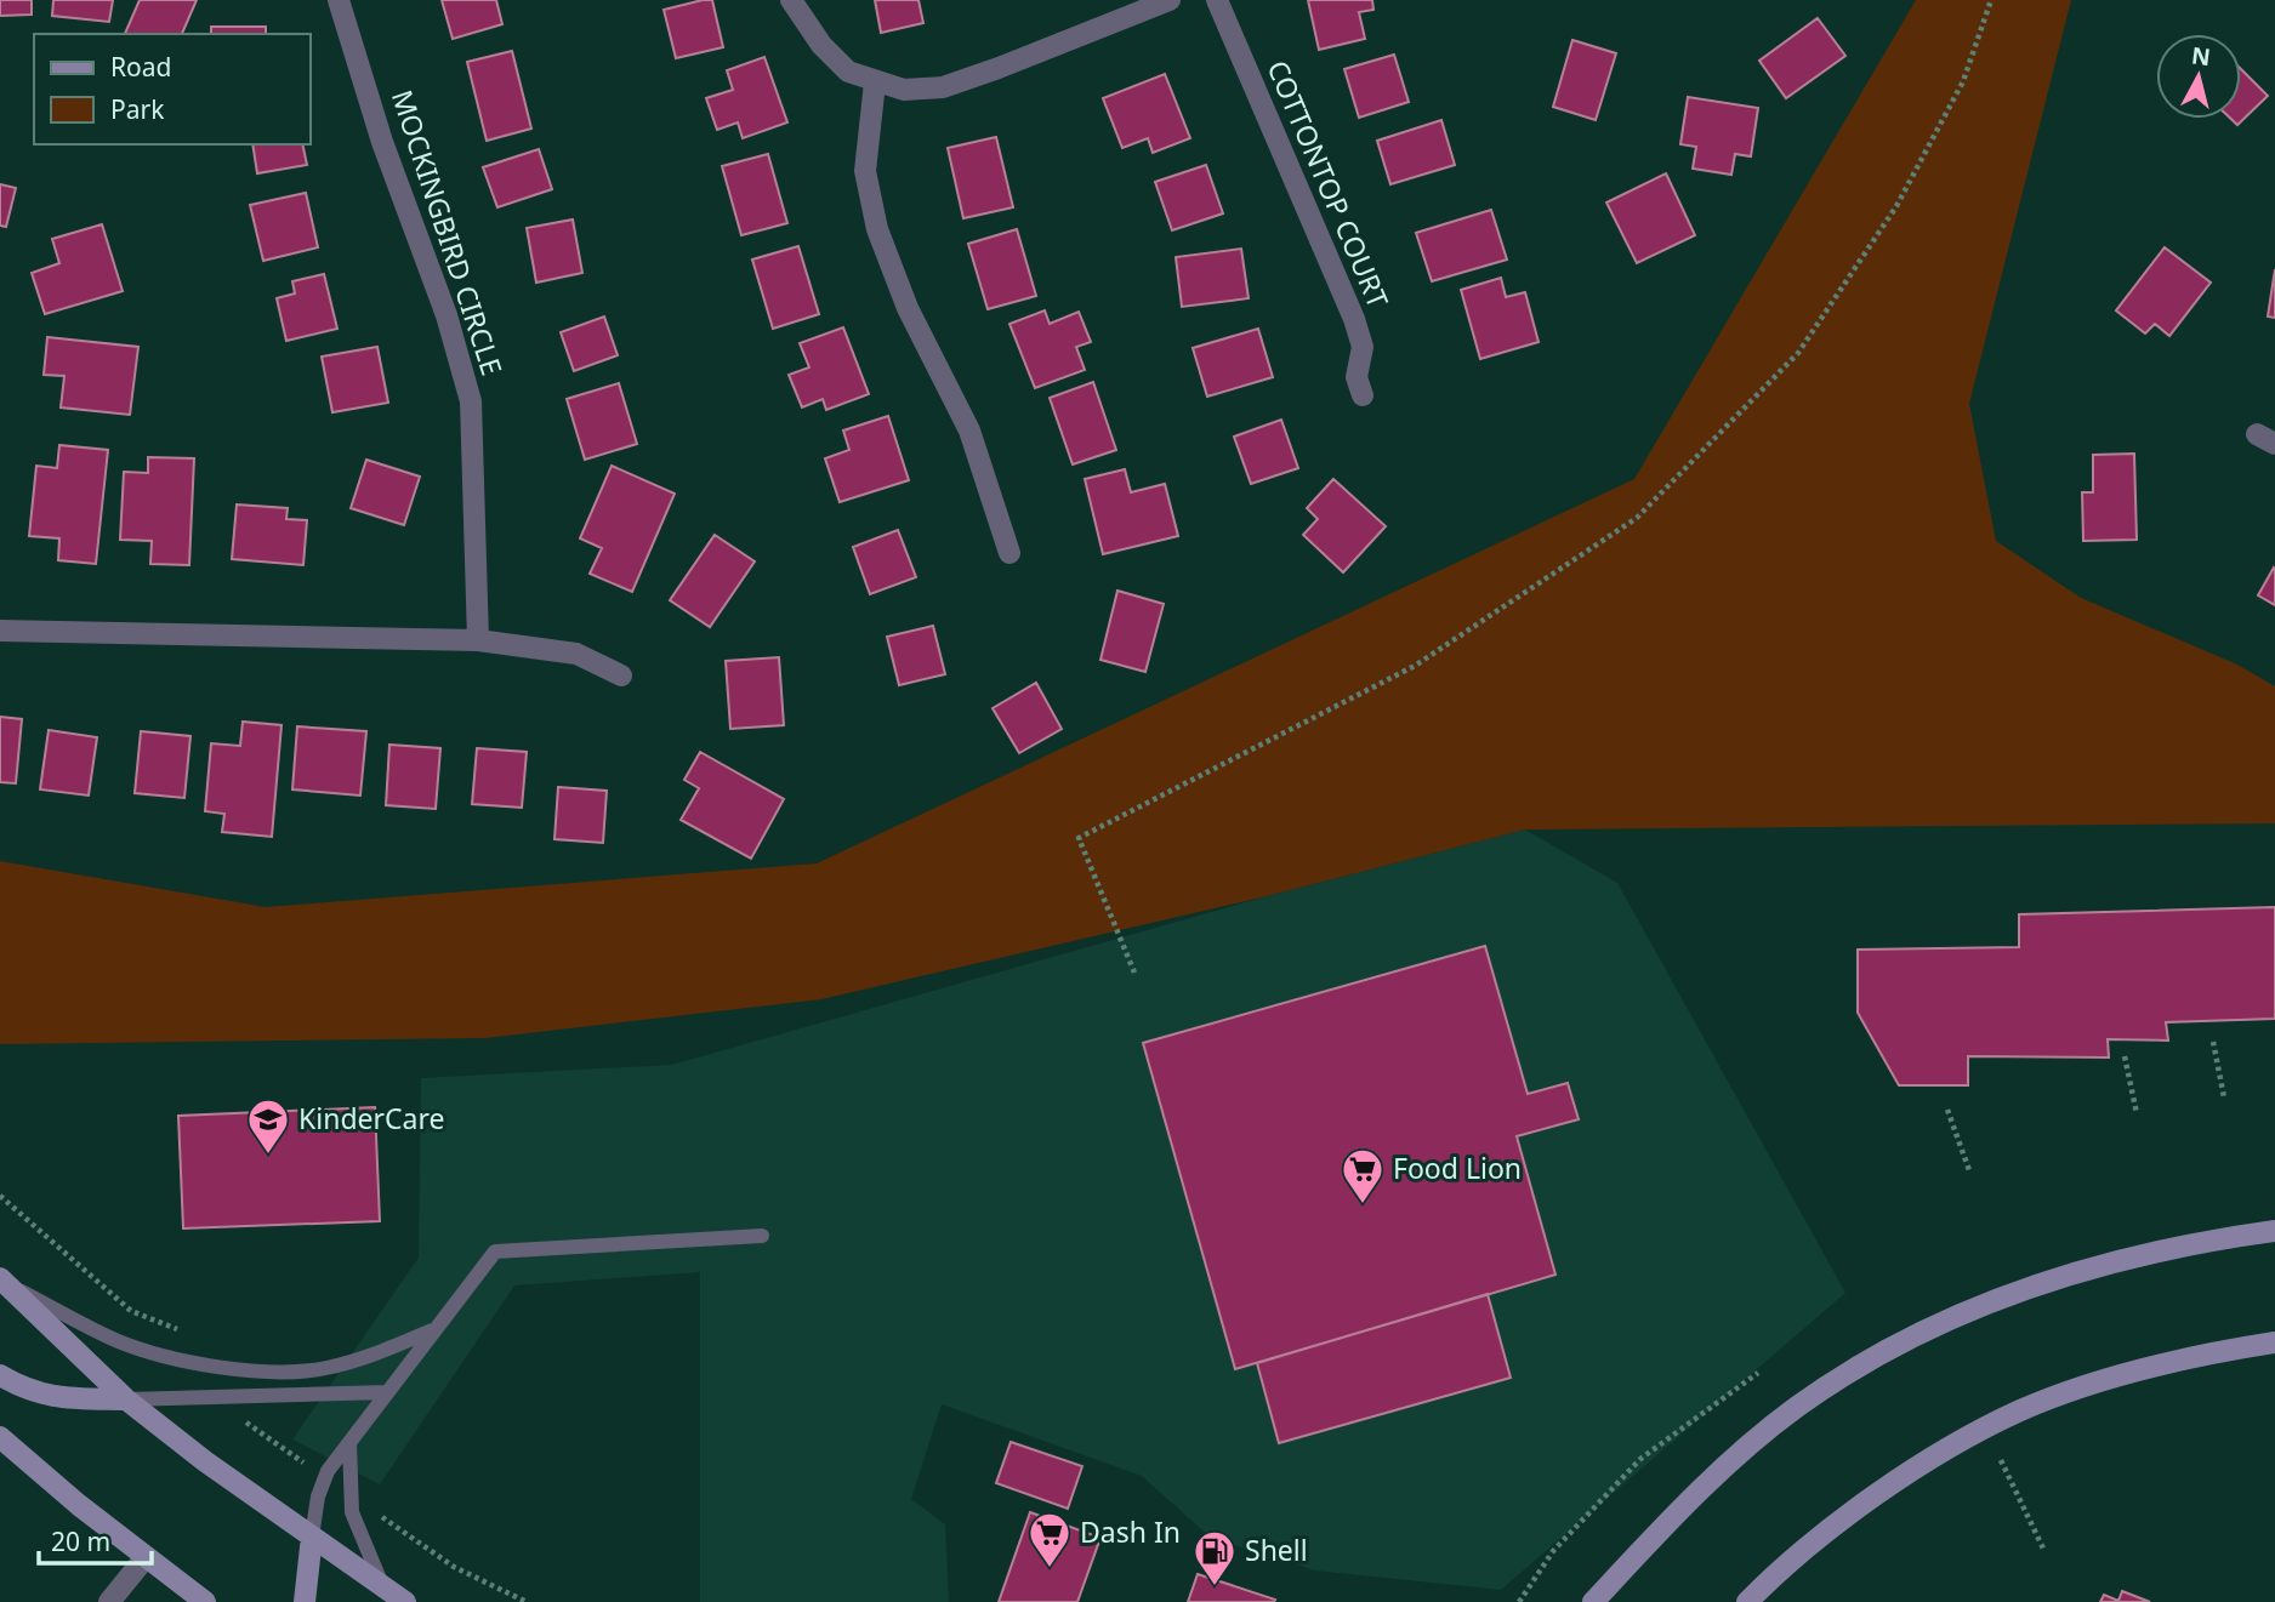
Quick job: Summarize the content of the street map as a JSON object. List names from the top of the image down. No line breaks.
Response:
{"streets":{"street":["COTTONTOP COURT","MOCKINGBIRD CIRCLE"]},"places":{"school or university":["KinderCare"],"supermarket":["Food Lion","Dash In"],"fuel station":["Shell"]},"legend":["Road","Park"],"scale_bar":"20 m","north":"top"}
